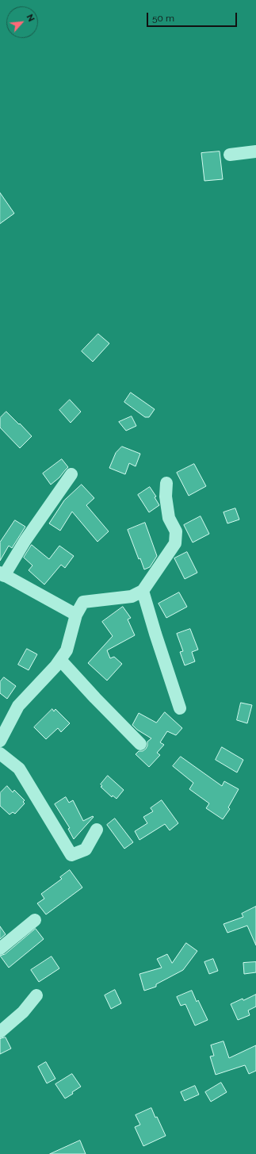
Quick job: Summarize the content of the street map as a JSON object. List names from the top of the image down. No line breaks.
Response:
{"scale_bar":"50 m","north":"top right"}
